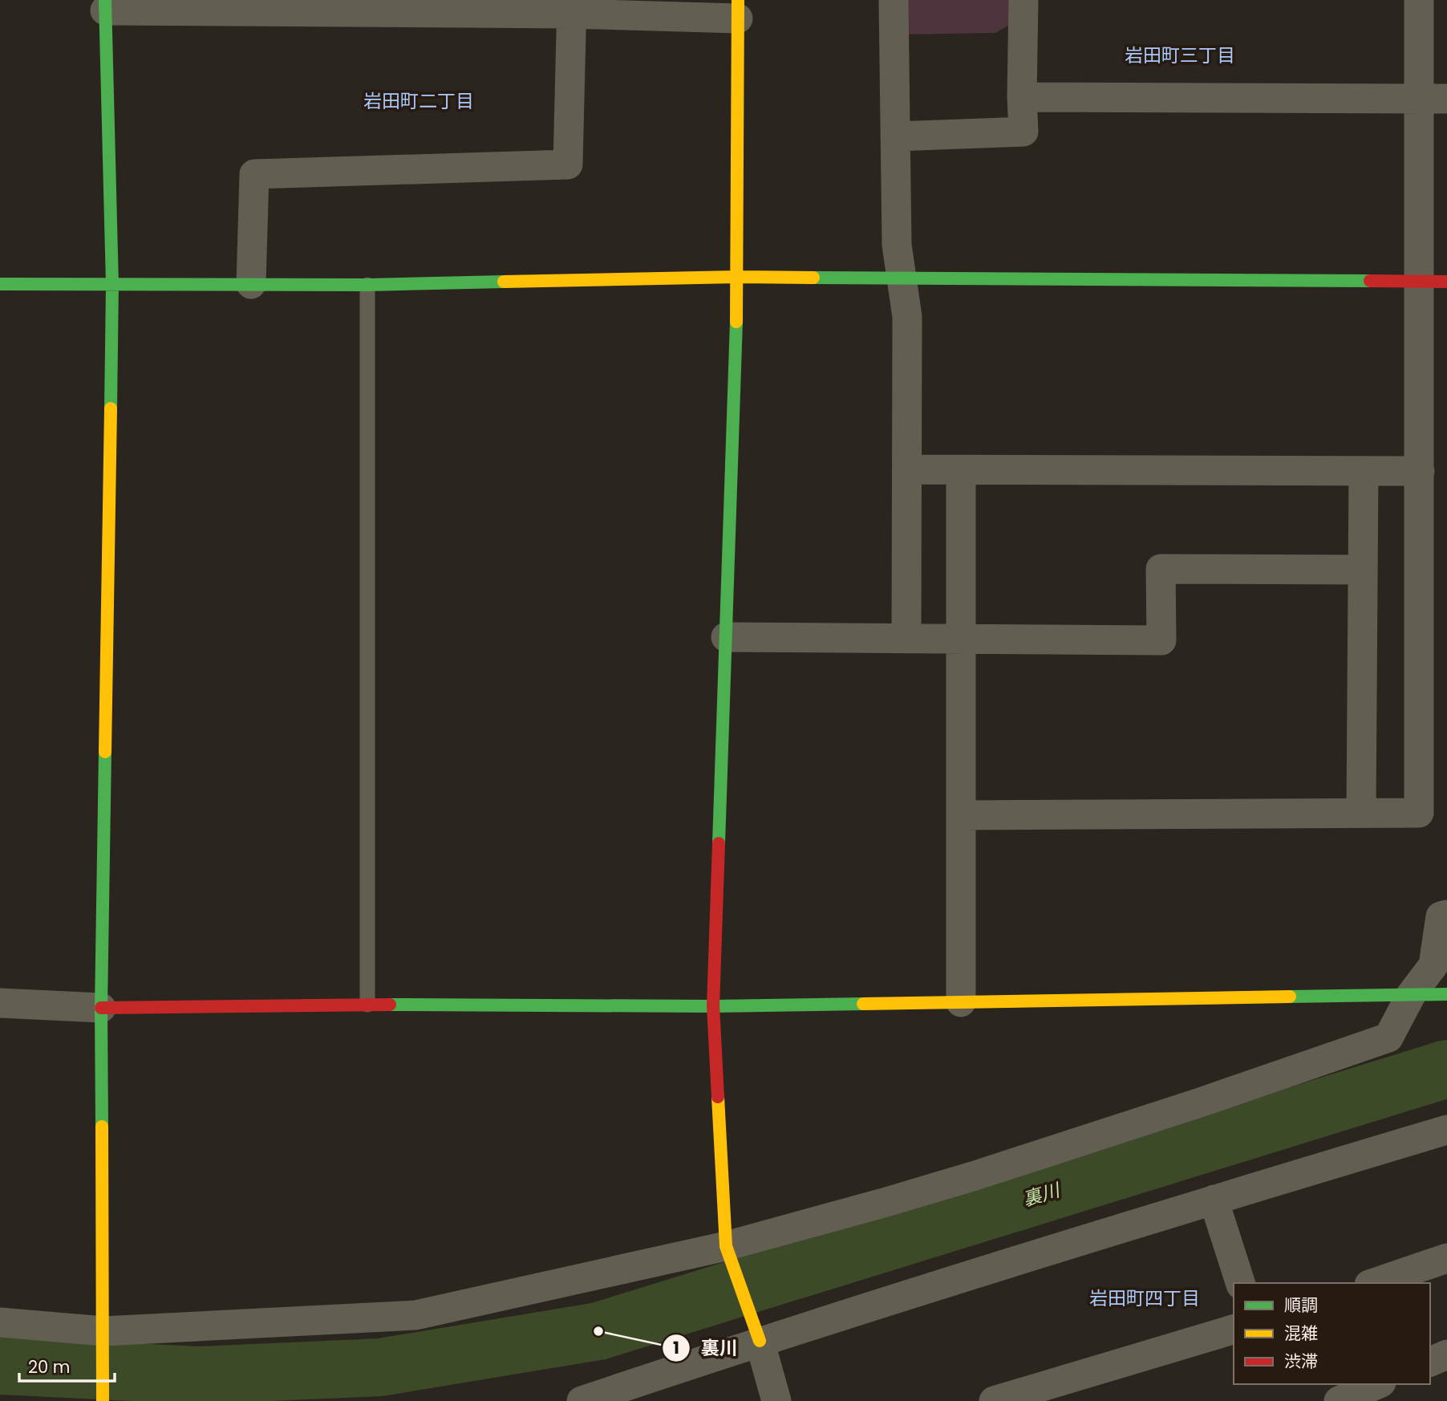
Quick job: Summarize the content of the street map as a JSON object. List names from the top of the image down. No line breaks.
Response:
{"districts":["岩田町三丁目","岩田町二丁目","岩田町四丁目"],"water":["裏川"],"places":["裏川"],"legend":["順調","混雑","渋滞"],"scale_bar":"20 m"}
